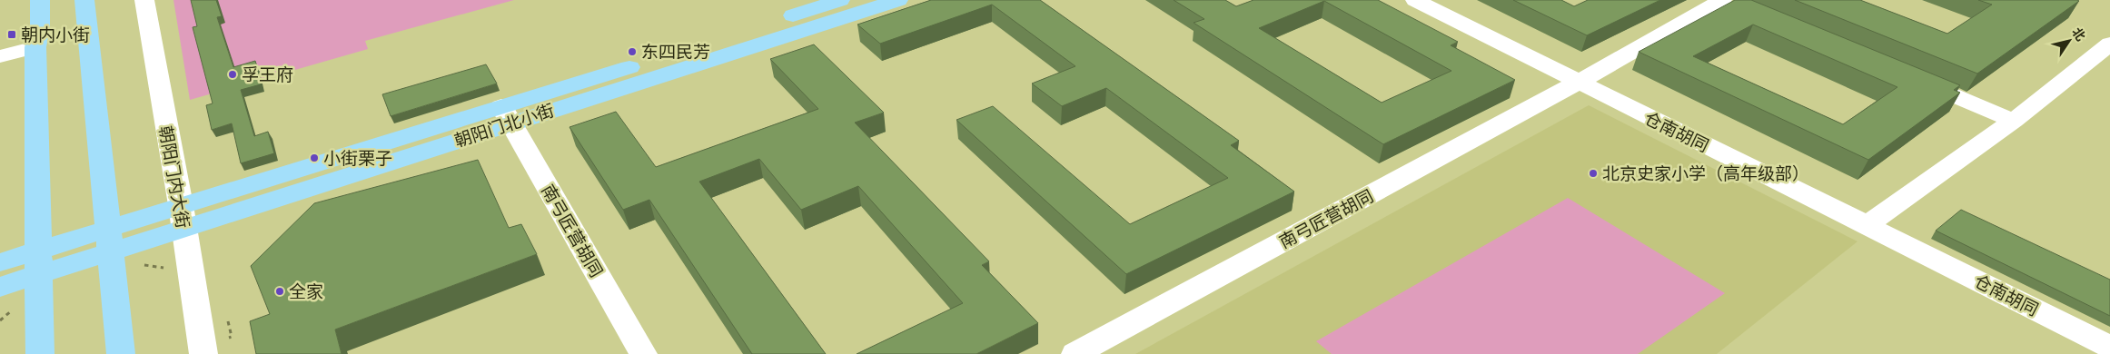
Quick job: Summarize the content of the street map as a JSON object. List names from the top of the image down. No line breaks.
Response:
{"streets":{"main road":["朝阳门北小街"],"street":["仓南胡同","朝阳门内大街","南弓匠营胡同"]},"crossings":[["朝阳门北小街","朝阳门内大街"],["朝阳门北小街","南弓匠营胡同"],["仓南胡同","南弓匠营胡同"]],"places":{"transit":["朝内小街"],"other":["东四民芳","孚王府","小街栗子","北京史家小学（高年级部）","全家"]},"north":"top right"}
